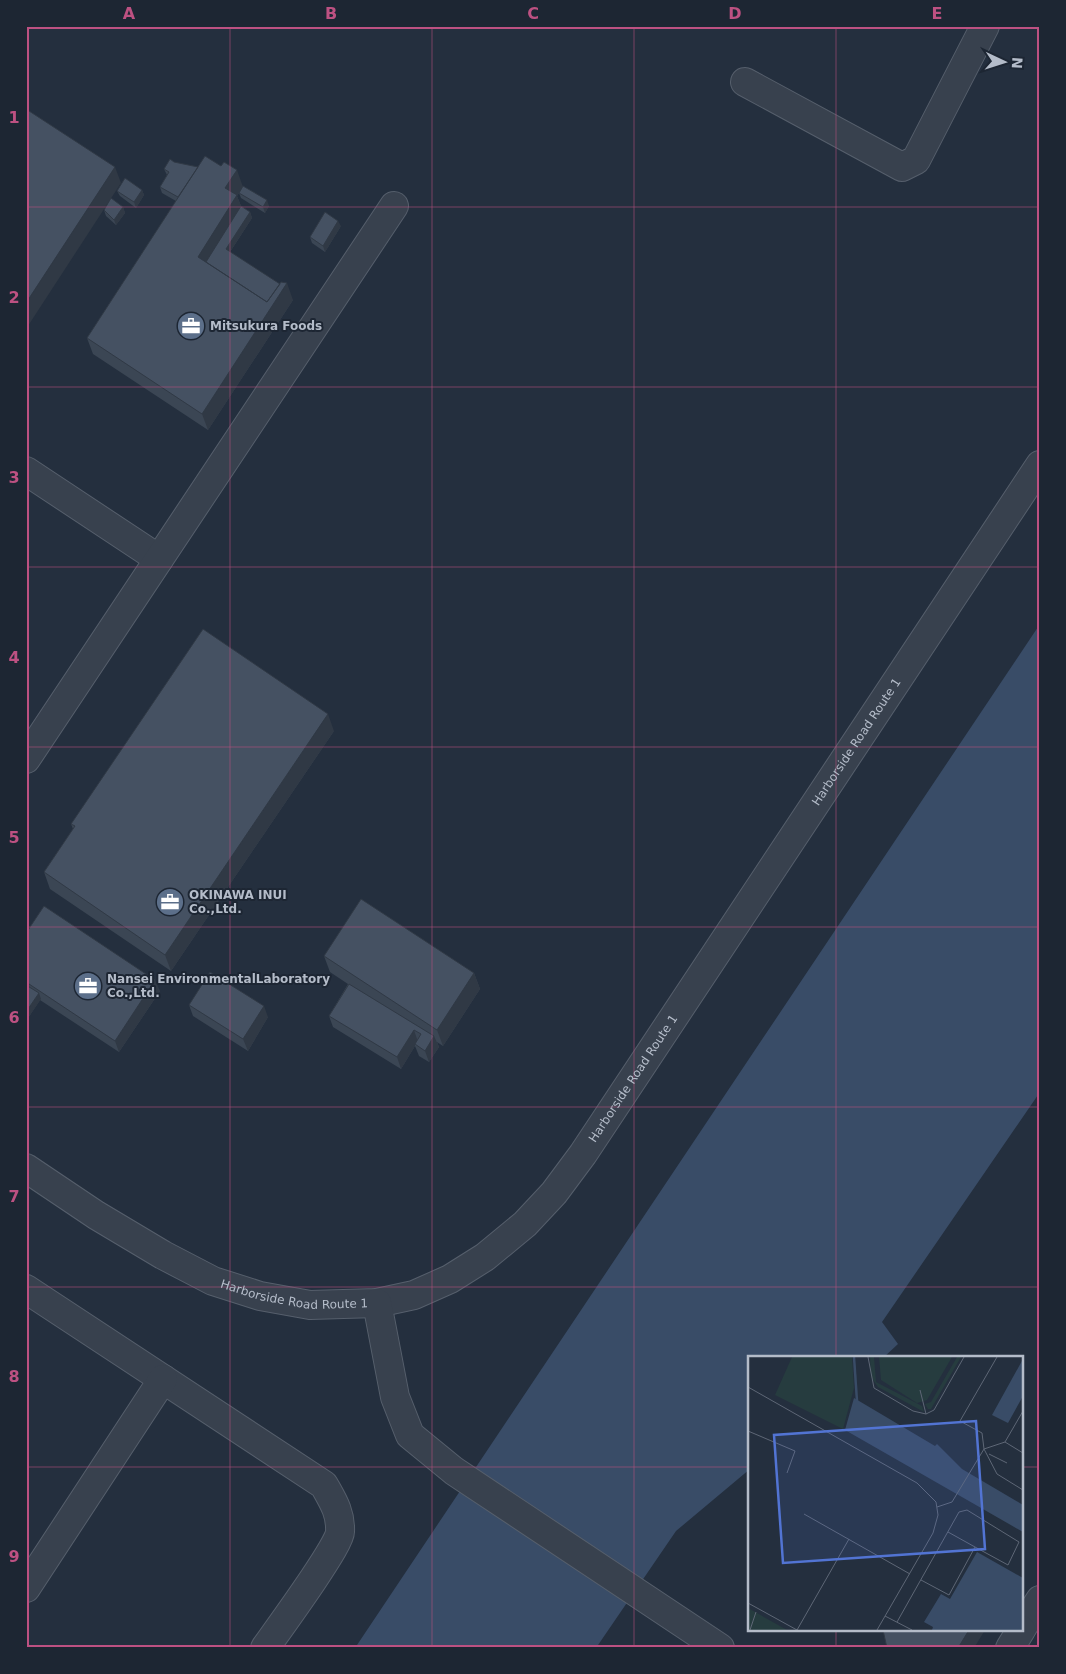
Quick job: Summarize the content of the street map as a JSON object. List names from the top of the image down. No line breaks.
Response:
{"streets":{"street":["Harborside Road Route 1"]},"places":{"office":["Mitsukura Foods","OKINAWA INUI Co.,Ltd.","Nansei EnvironmentalLaboratory Co.,Ltd."]},"north":"right","grid":{"columns":["A","B","C","D","E"],"rows":["1","2","3","4","5","6","7","8","9"]}}
